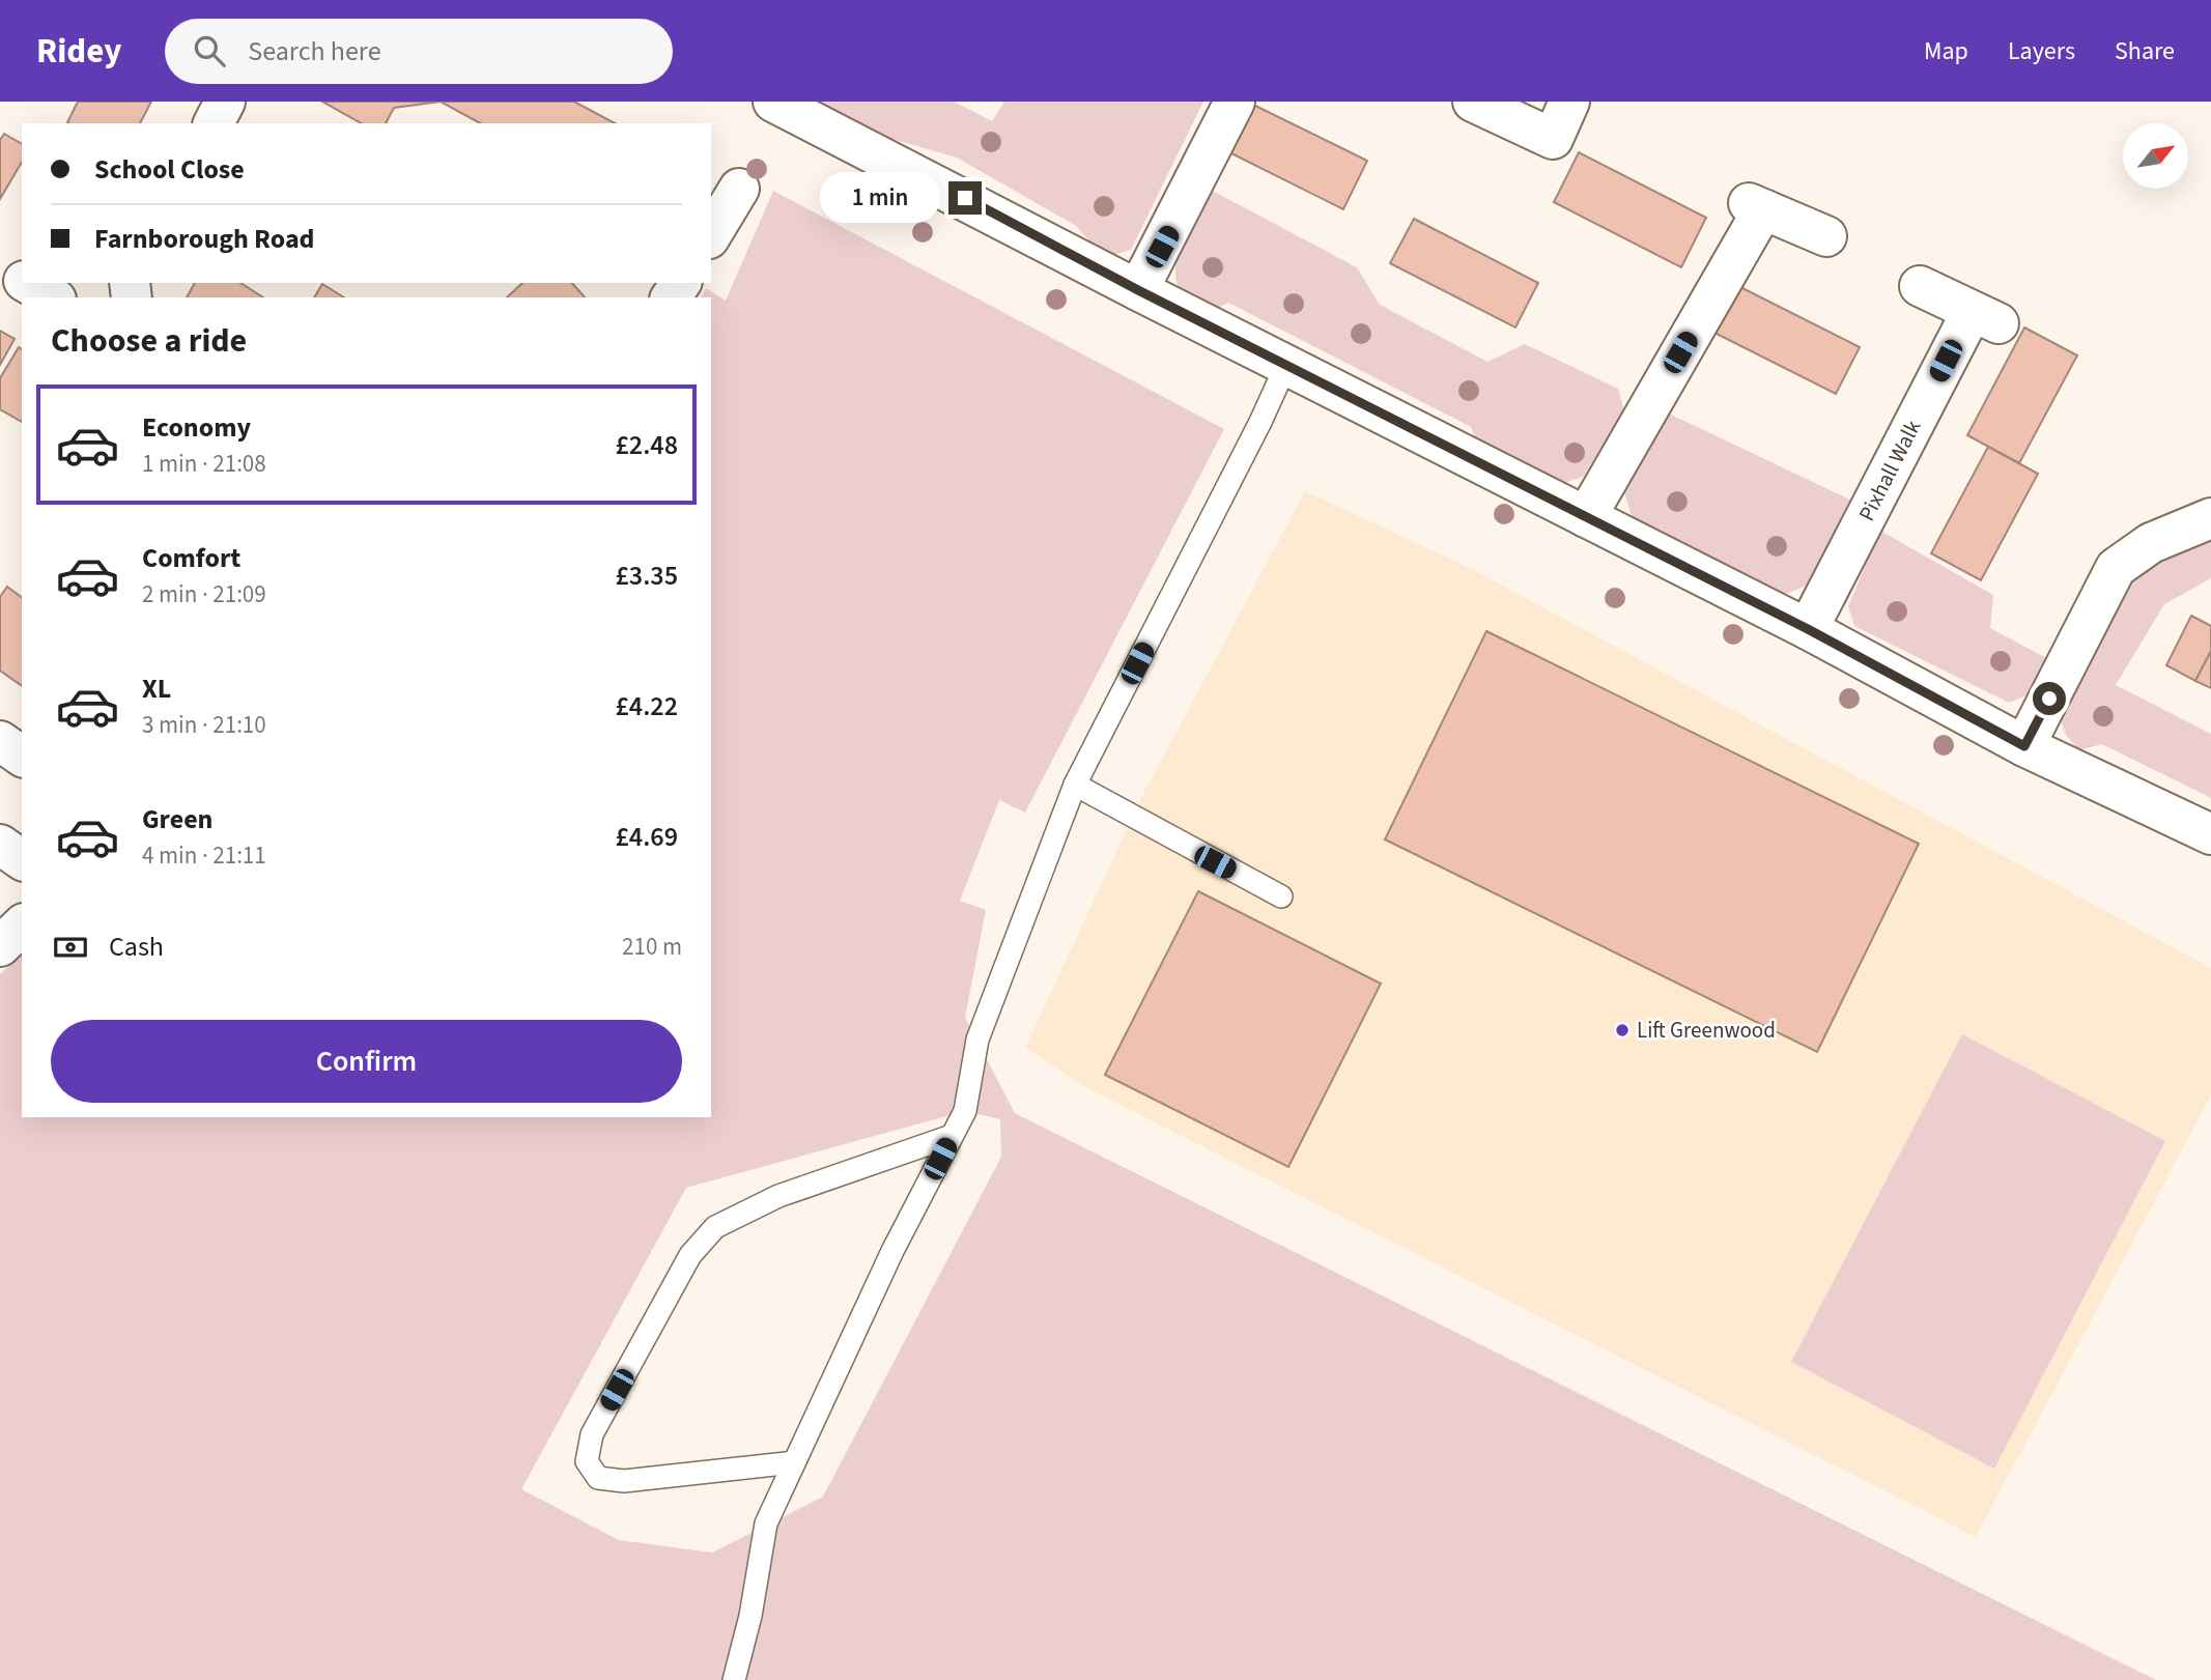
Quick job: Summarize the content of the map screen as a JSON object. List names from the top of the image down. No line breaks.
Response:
{"streets":{"street":["Pixhall Walk"]},"places":["Lift Greenwood"],"north":"top right","page":{"header":"Ridey","search":"Search here","nav":["Map","Layers","Share"],"banner":["School Close","Farnborough Road"],"bubble":"1 min","heading":"Choose a ride","list":[{"name":"Economy","note":"1 min · 21:08","value":"£2.48"},{"name":"Comfort","note":"2 min · 21:09","value":"£3.35"},{"name":"XL","note":"3 min · 21:10","value":"£4.22"},{"name":"Green","note":"4 min · 21:11","value":"£4.69"}],"pay":["Cash","210 m"],"buttons":"Confirm"}}
